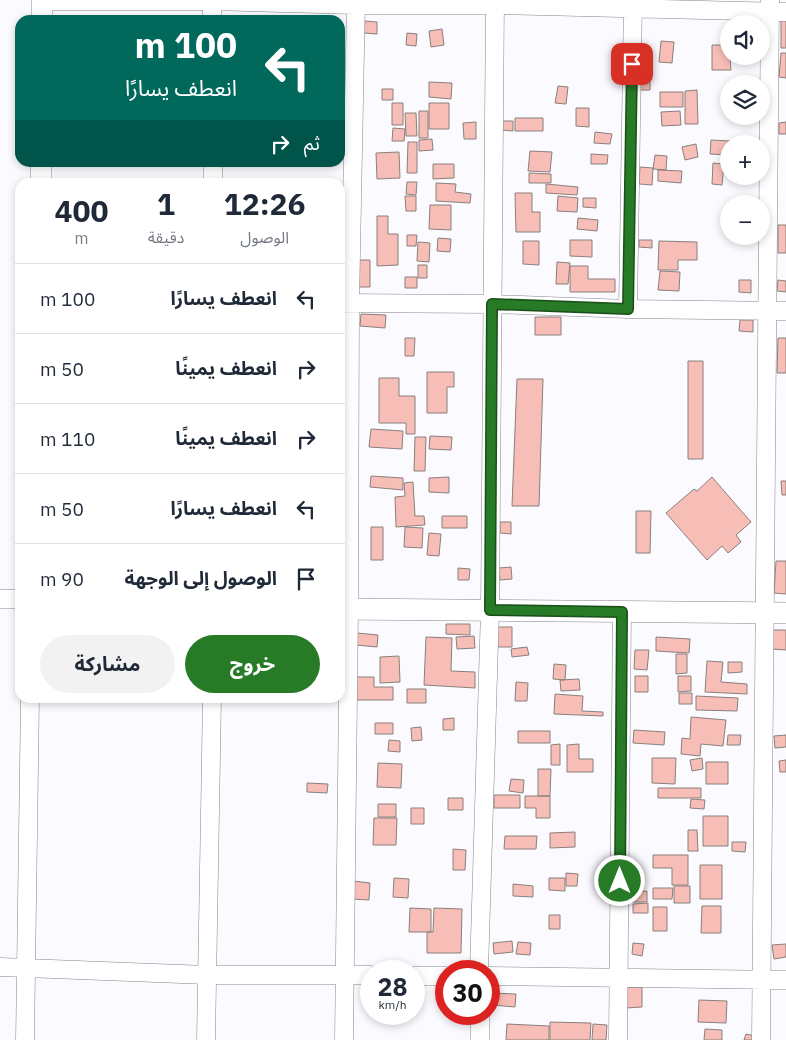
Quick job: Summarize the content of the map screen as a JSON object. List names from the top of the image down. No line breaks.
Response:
{"page":{"map_buttons":["+","−"],"turn":["100 m","انعطف يسارًا"],"then":"ثم","eta":["12:26","الوصول","1","دقيقة","400","m"],"list":[{"name":"انعطف يسارًا","value":"100 m"},{"name":"انعطف يمينًا","value":"50 m"},{"name":"انعطف يمينًا","value":"110 m"},{"name":"انعطف يسارًا","value":"50 m"},{"name":"الوصول إلى الوجهة","value":"90 m"}],"buttons":["خروج","مشاركة"],"speed":"28 km/h","limit":"30"}}
